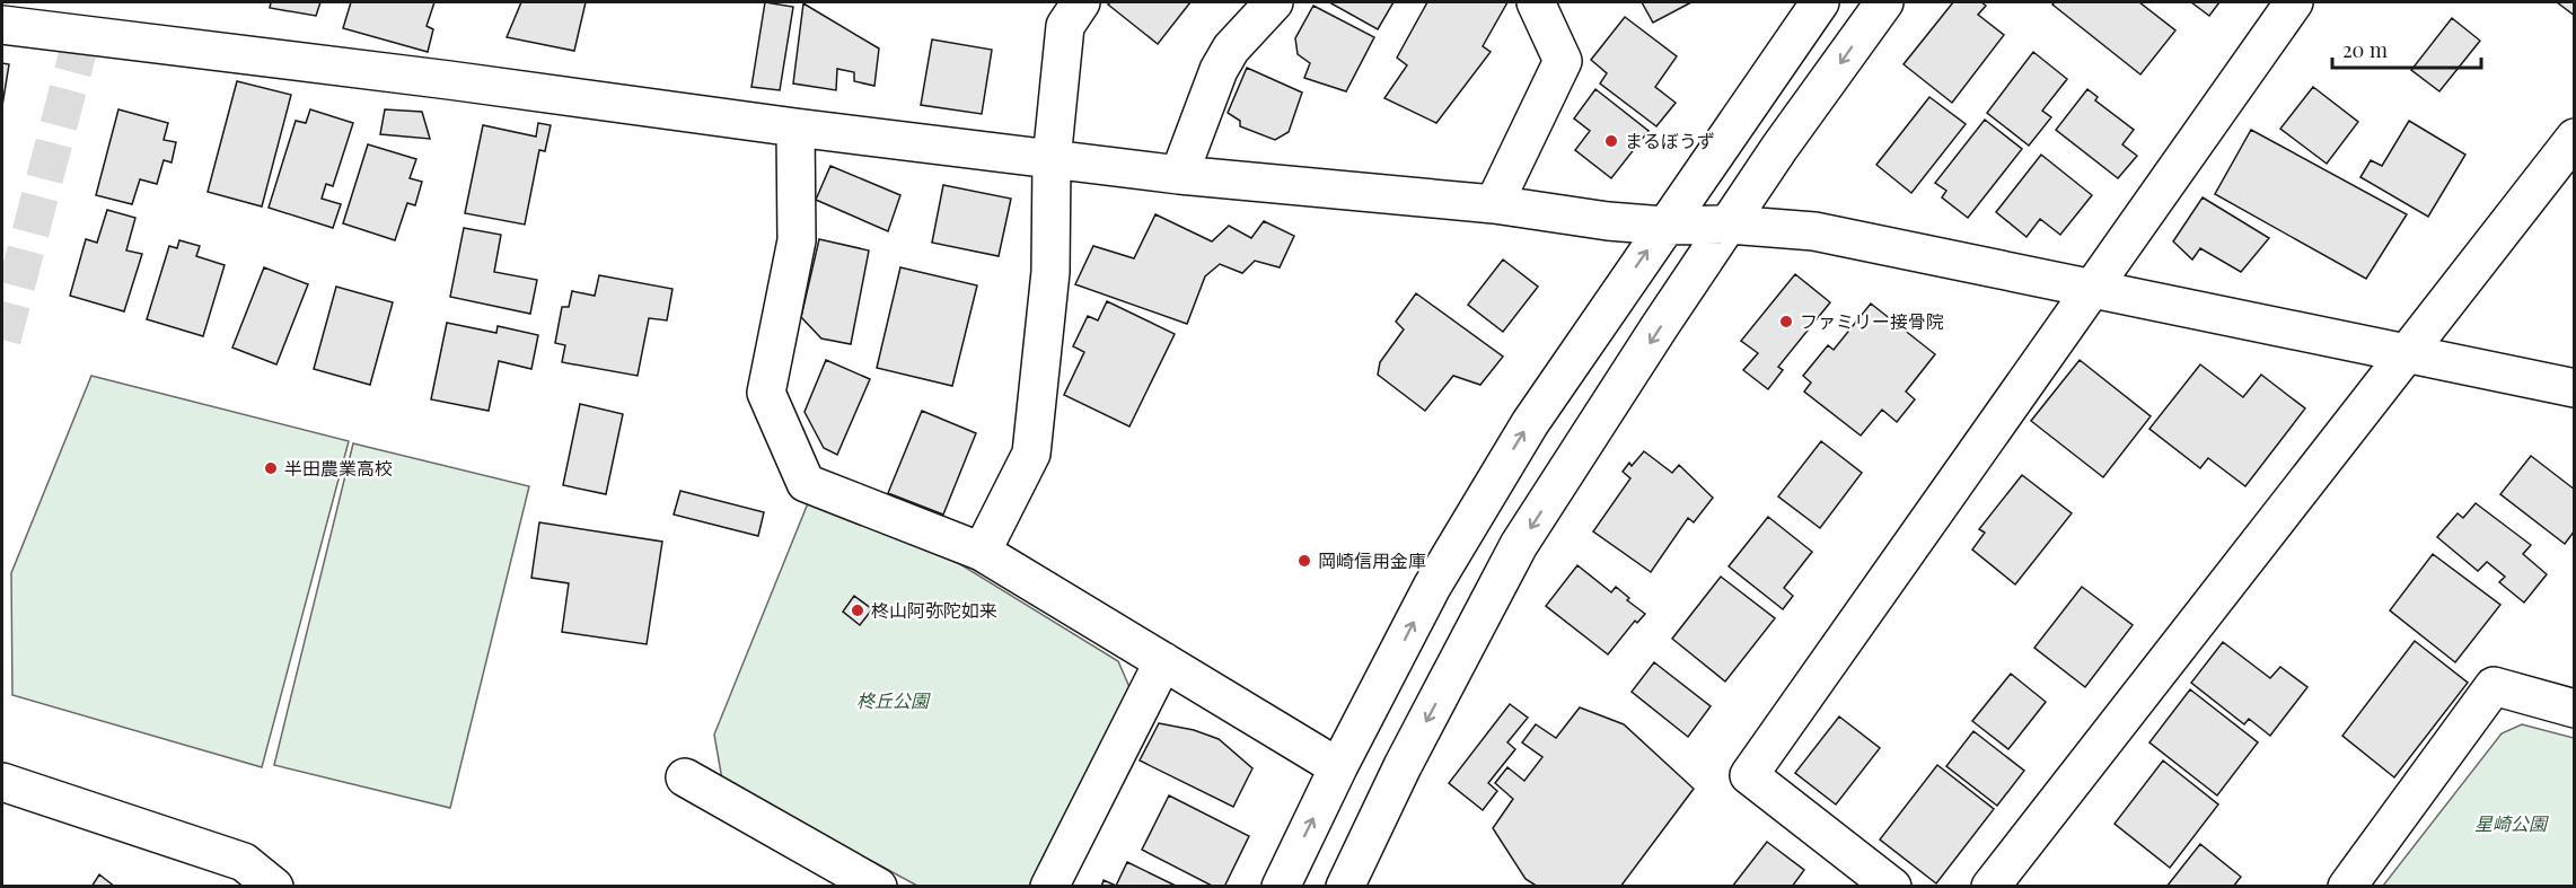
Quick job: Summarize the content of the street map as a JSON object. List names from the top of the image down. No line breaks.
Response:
{"parks":["柊丘公園","星崎公園"],"places":["まるぼうず","ファミリー接骨院","半田農業高校","岡崎信用金庫","柊山阿弥陀如来"],"scale_bar":"20 m"}
